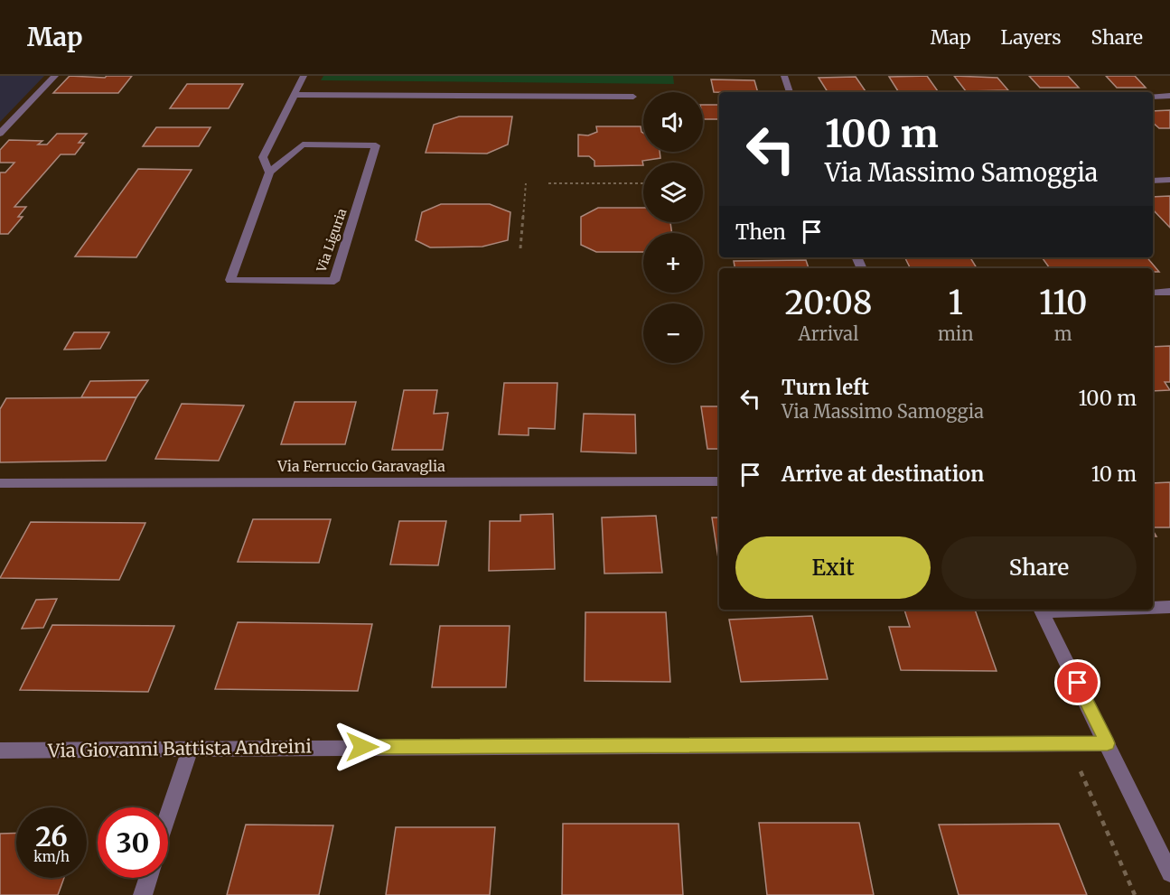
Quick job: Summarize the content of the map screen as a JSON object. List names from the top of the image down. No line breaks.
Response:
{"streets":{"street":["Via Liguria","Via Ferruccio Garavaglia","Via Giovanni Battista Andreini"]},"page":{"header":"Map","nav":["Map","Layers","Share"],"map_buttons":["+","−"],"turn":["100 m","Via Massimo Samoggia"],"then":"Then","eta":["20:08","Arrival","1","min","110","m"],"list":[{"name":"Turn left","note":"Via Massimo Samoggia","value":"100 m"},{"name":"Arrive at destination","value":"10 m"}],"buttons":["Exit","Share"],"speed":"26 km/h","limit":"30"}}
